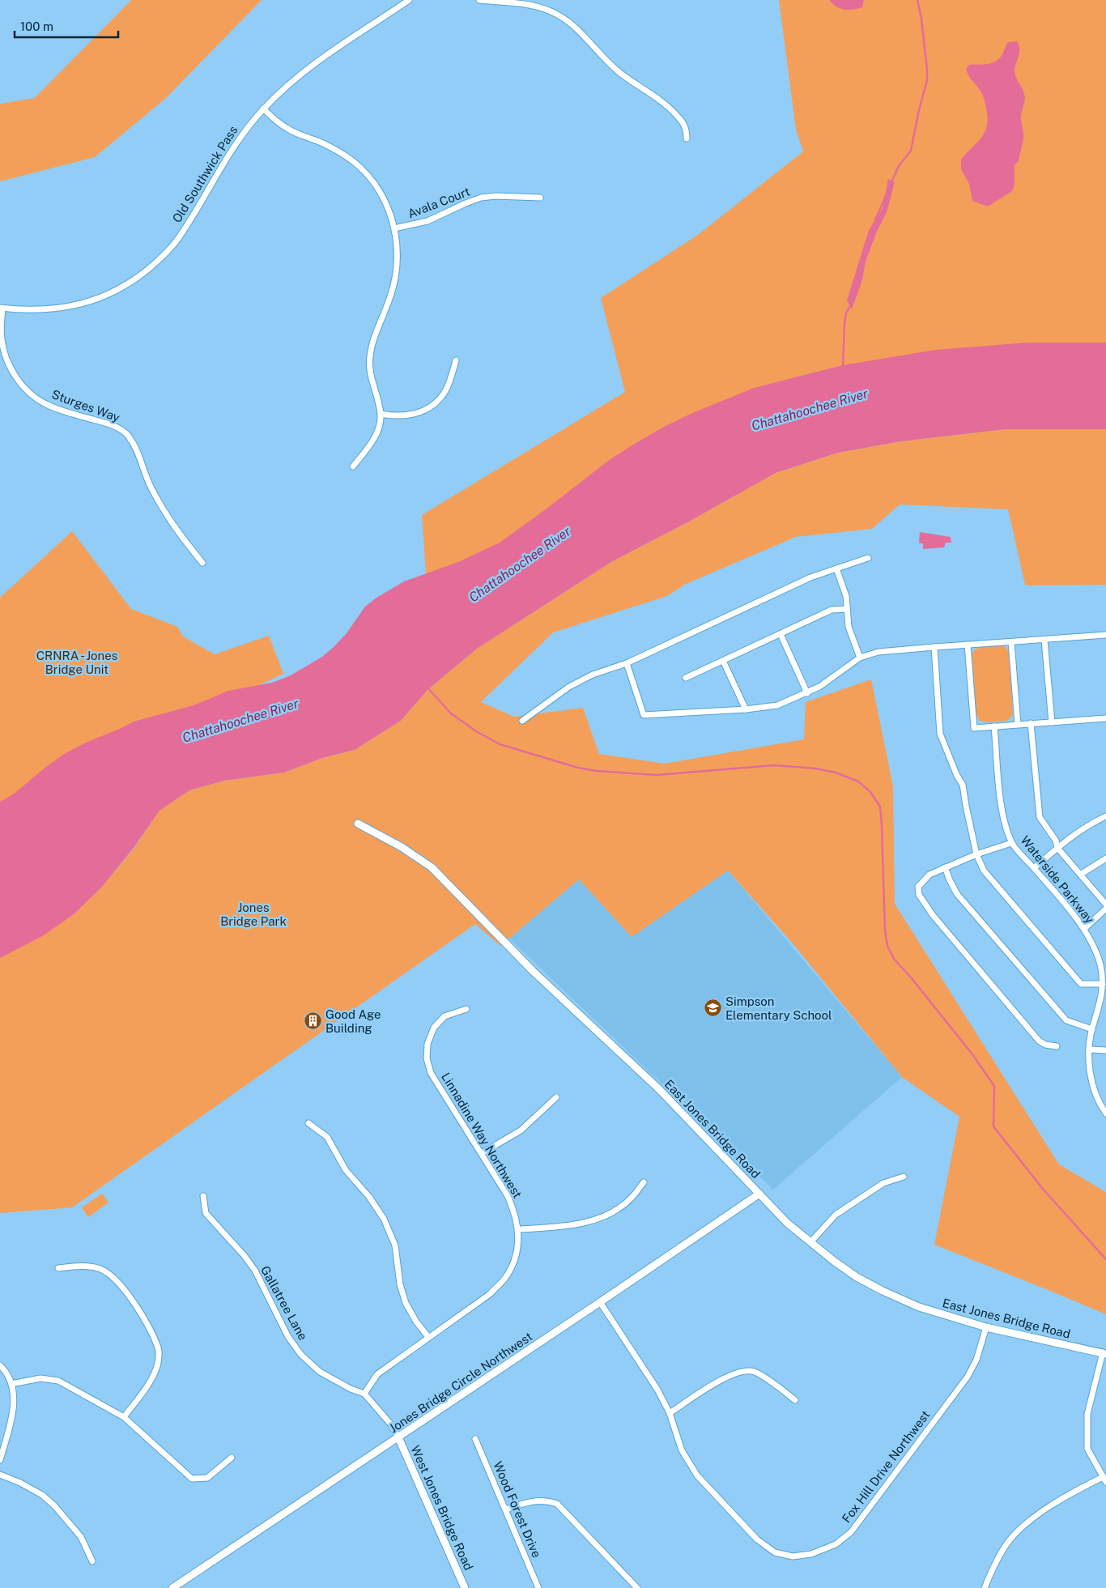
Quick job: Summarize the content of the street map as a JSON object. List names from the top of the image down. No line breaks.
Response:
{"streets":{"street":["Old Southwick Pass","Avala Court","Sturges Way","Waterside Parkway","East Jones Bridge Road","Linnadine Way Northwest","Gallatree Lane","Jones Bridge Circle Northwest","Fox Hill Drive Northwest","West Jones Bridge Road","Wood Forest Drive"]},"crossings":[["Old Southwick Pass","Sturges Way"],["East Jones Bridge Road","Jones Bridge Circle Northwest"],["East Jones Bridge Road","Fox Hill Drive Northwest"],["Linnadine Way Northwest","Gallatree Lane"],["Gallatree Lane","Jones Bridge Circle Northwest"],["Gallatree Lane","West Jones Bridge Road"],["Jones Bridge Circle Northwest","Fox Hill Drive Northwest"],["Jones Bridge Circle Northwest","West Jones Bridge Road"]],"water":["Chattahoochee River"],"parks":["CRNRA - Jones Bridge Unit","Jones Bridge Park"],"places":{"school or university":["Simpson Elementary School"],"building":["Good Age Building"]},"scale_bar":"100 m"}
